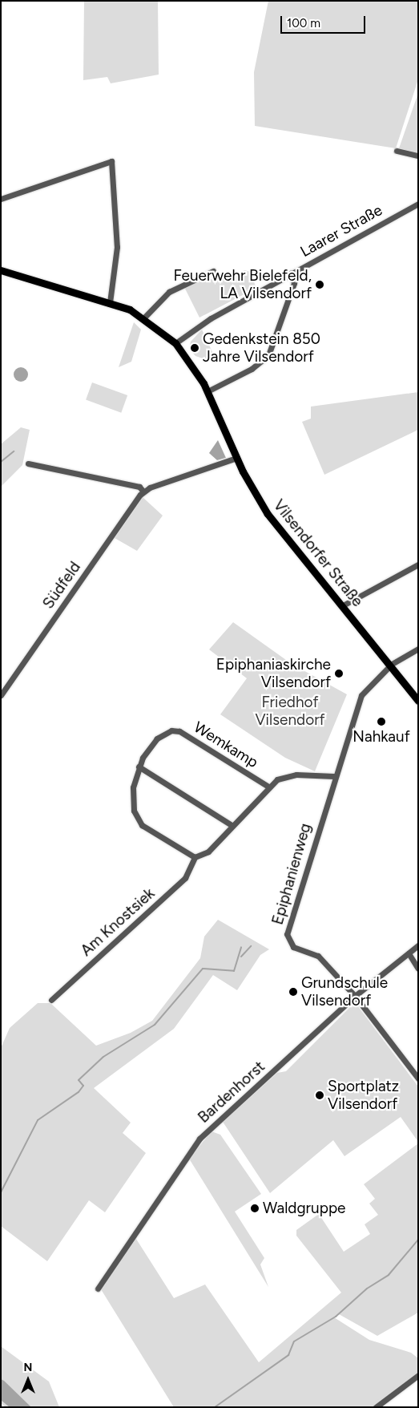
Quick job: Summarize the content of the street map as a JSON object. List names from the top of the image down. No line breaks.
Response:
{"streets":{"main road":["Vilsendorfer Straße"],"street":["Laarer Straße","Südfeld","Wemkamp","Epiphanienweg","Am Knostsiek","Bardenhorst"]},"crossings":[["Laarer Straße","Vilsendorfer Straße"],["Vilsendorfer Straße","Epiphanienweg"],["Wemkamp","Epiphanienweg"],["Wemkamp","Am Knostsiek"],["Epiphanienweg","Bardenhorst"]],"parks":["Friedhof Vilsendorf"],"places":["Feuerwehr Bielefeld, LA Vilsendorf","Gedenkstein 850 Jahre Vilsendorf","Epiphaniaskirche Vilsendorf","Nahkauf","Grundschule Vilsendorf","Sportplatz Vilsendorf","Waldgruppe"],"scale_bar":"100 m","north":"top"}
